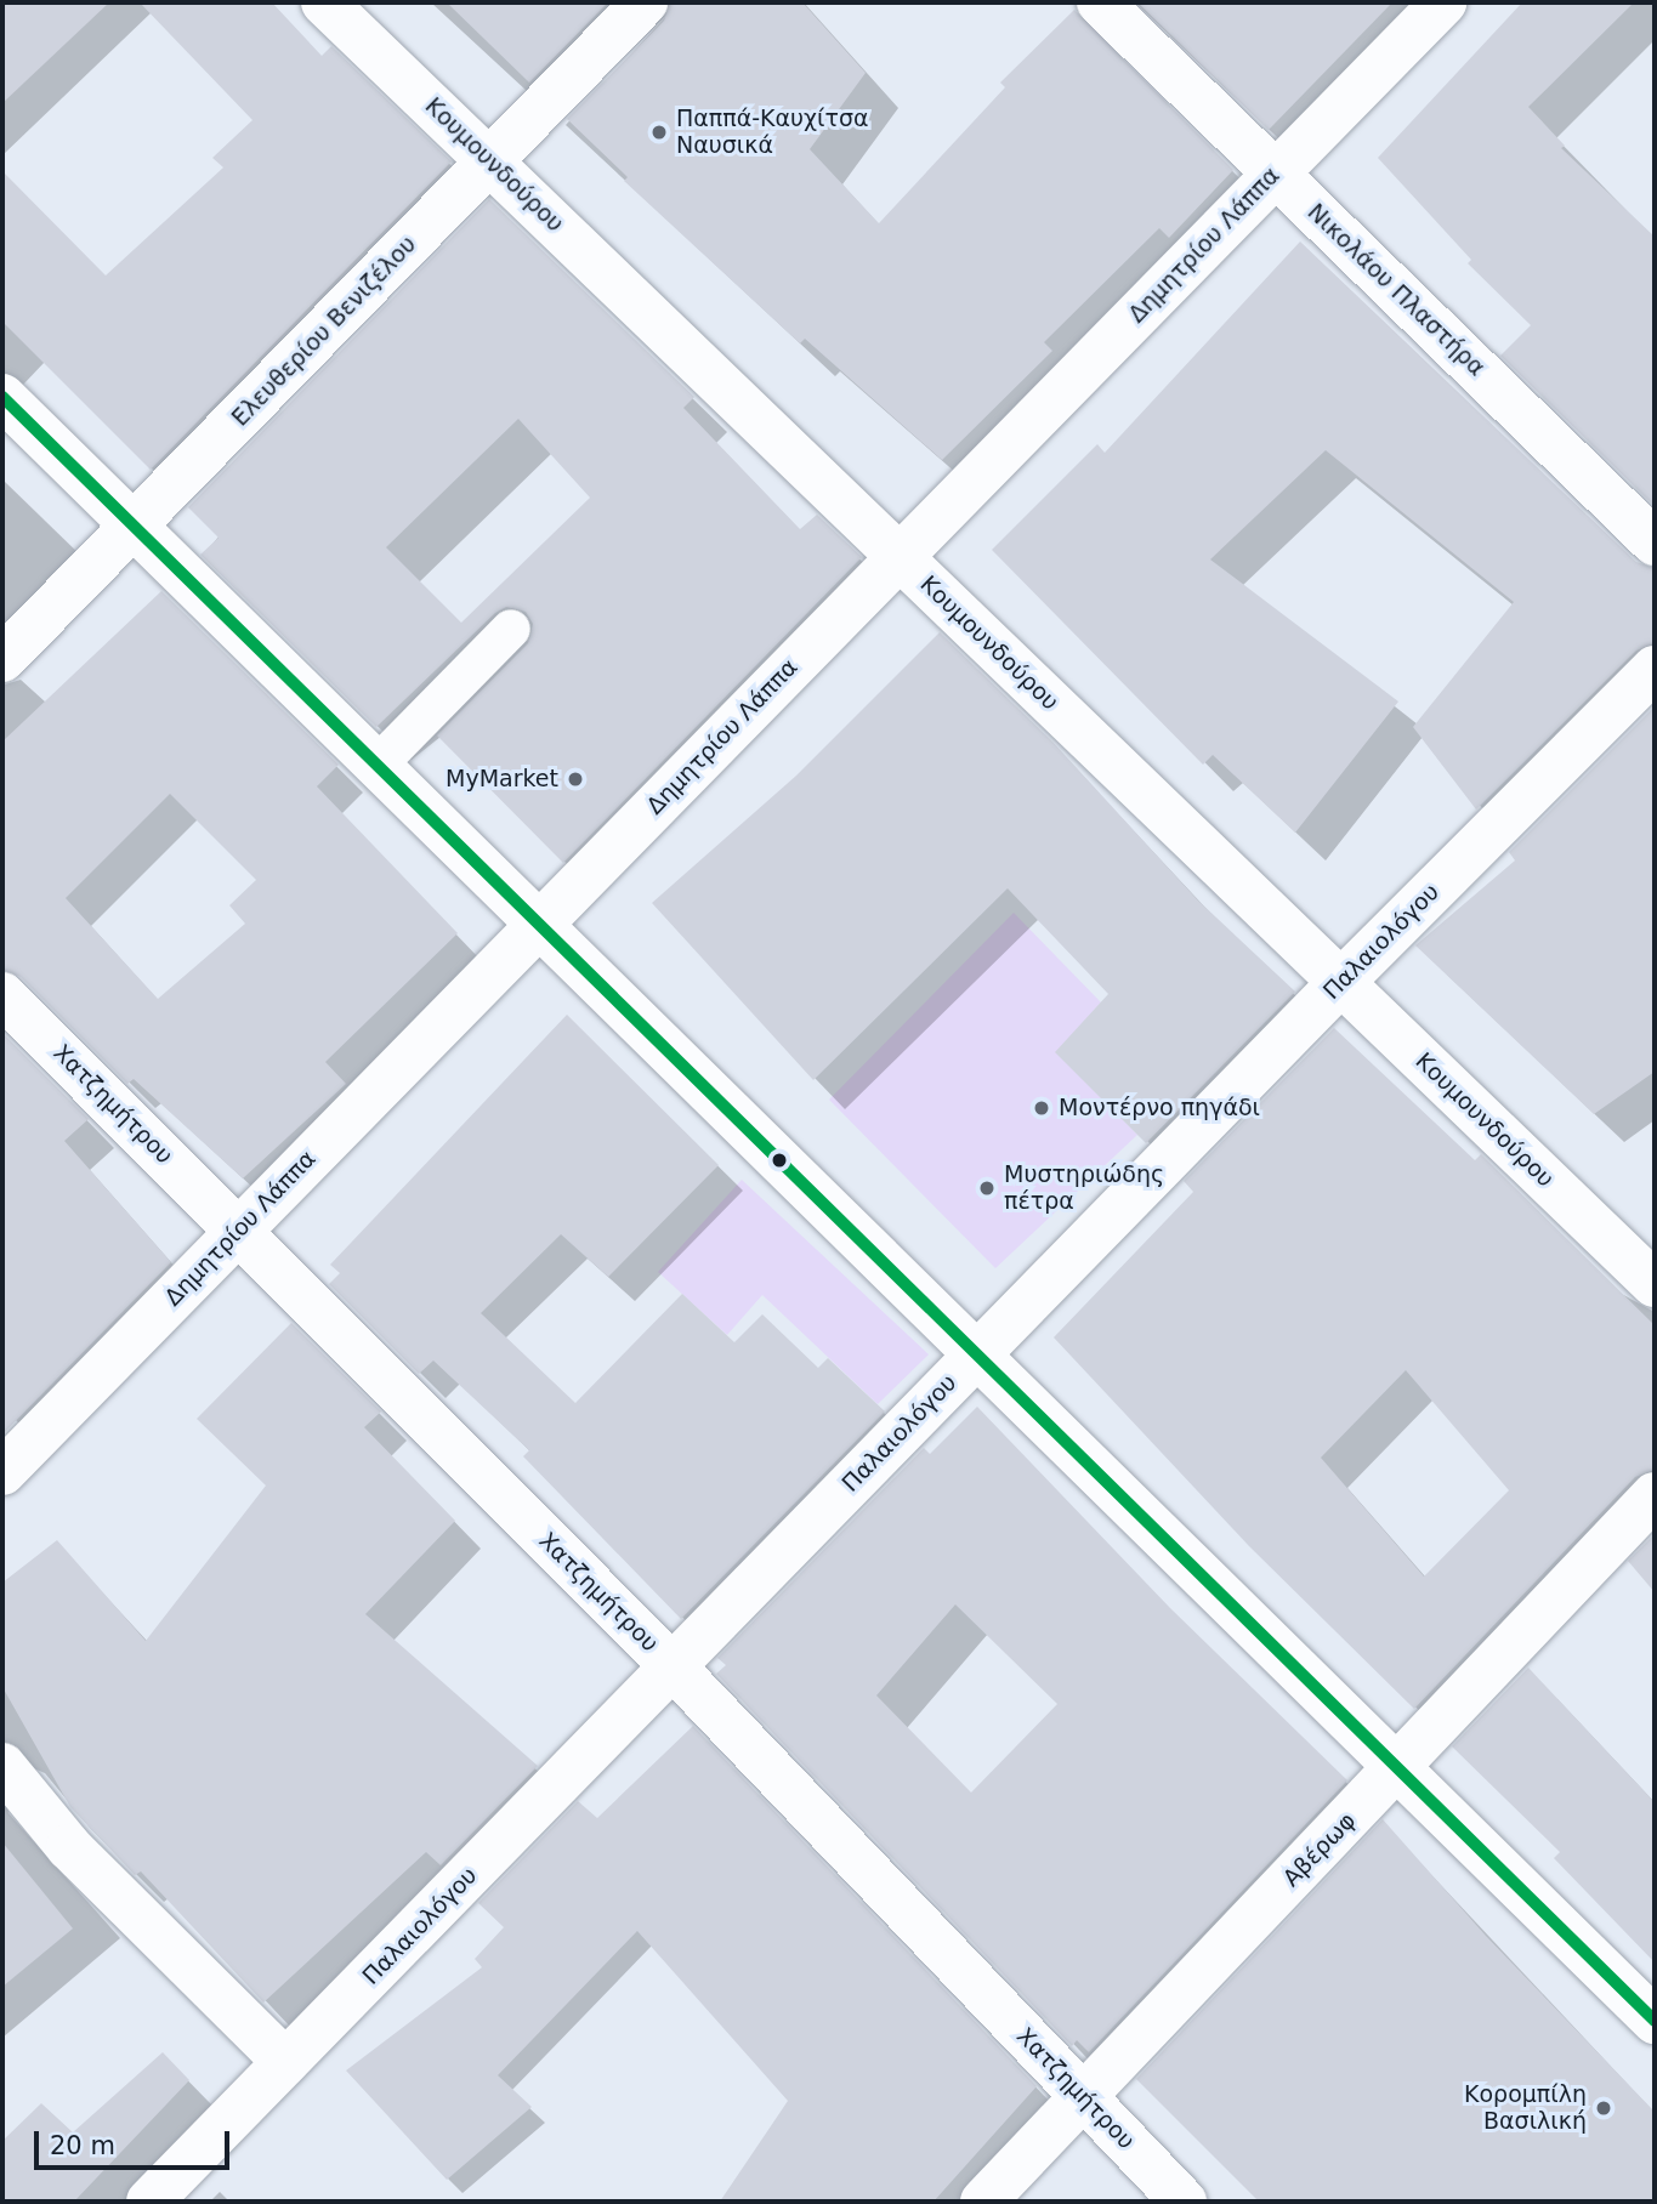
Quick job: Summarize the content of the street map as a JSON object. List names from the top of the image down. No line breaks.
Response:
{"streets":{"street":["Κουμουνδούρου","Δημητρίου Λάππα","Νικολάου Πλαστήρα","Ελευθερίου Βενιζέλου","Παλαιολόγου","Χατζημήτρου","Αβέρωφ"]},"crossings":[["Κουμουνδούρου","Δημητρίου Λάππα"],["Κουμουνδούρου","Ελευθερίου Βενιζέλου"],["Κουμουνδούρου","Παλαιολόγου"],["Δημητρίου Λάππα","Νικολάου Πλαστήρα"],["Δημητρίου Λάππα","Χατζημήτρου"],["Παλαιολόγου","Χατζημήτρου"],["Χατζημήτρου","Αβέρωφ"]],"places":["Παππά-Καυχίτσα Ναυσικά","MyMarket","Μοντέρνο πηγάδι","Μυστηριώδης πέτρα","Κορομπίλη Βασιλική"],"scale_bar":"20 m"}
